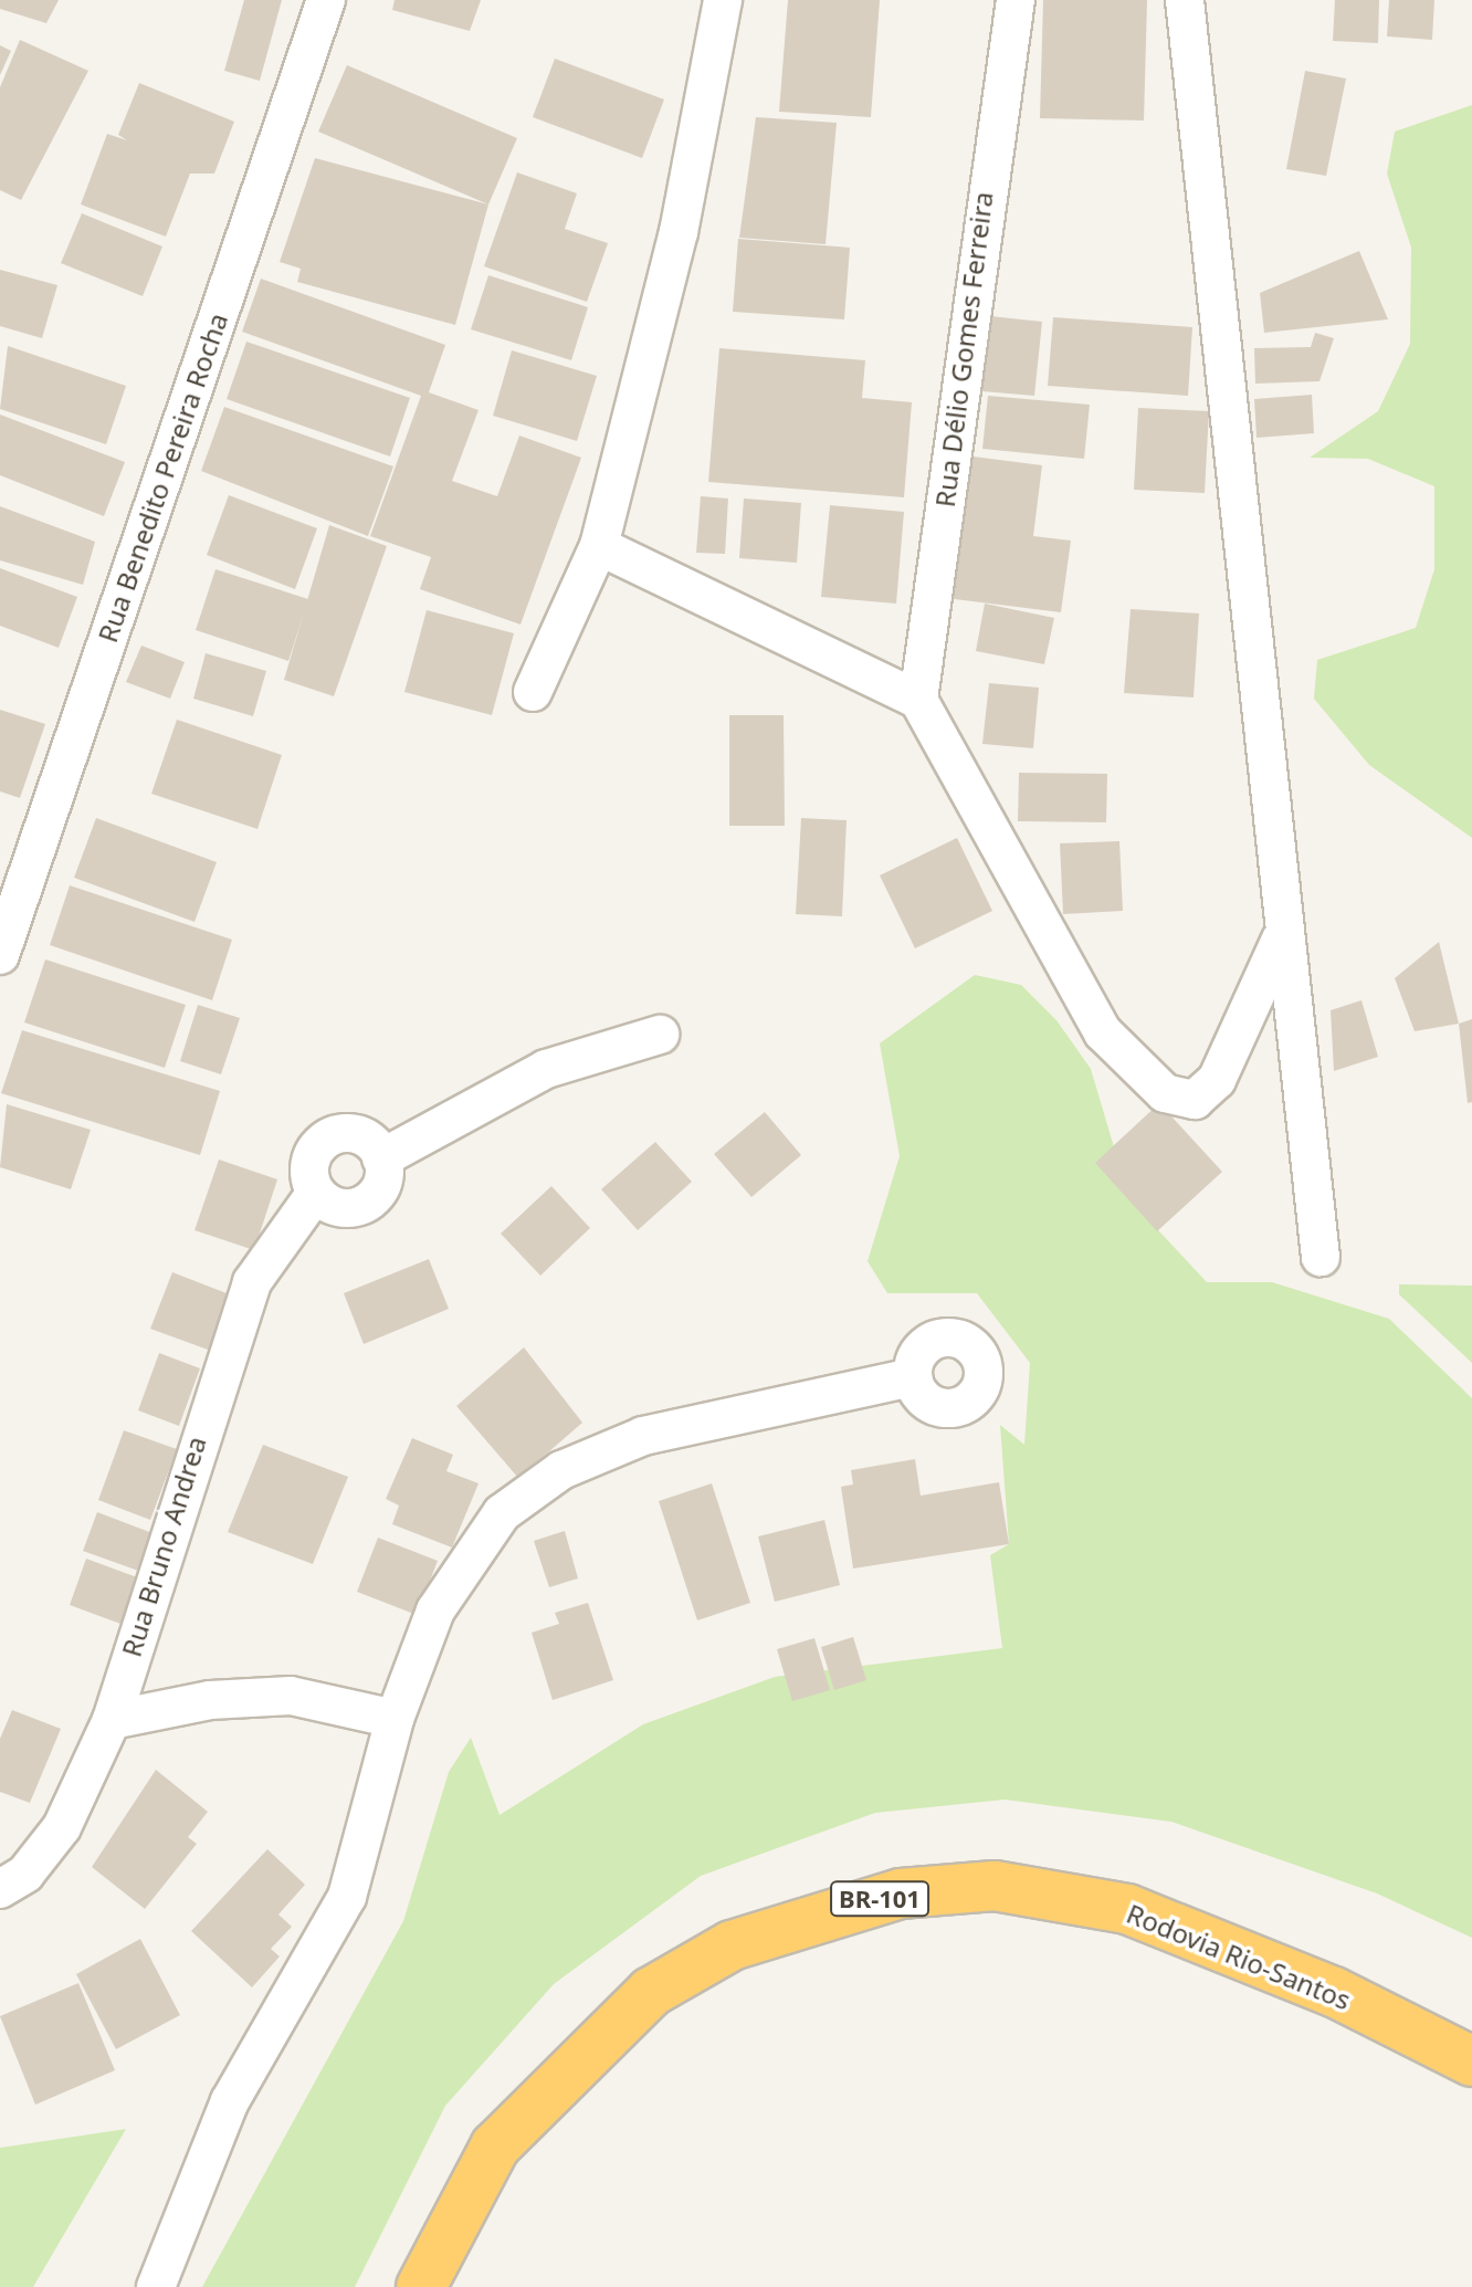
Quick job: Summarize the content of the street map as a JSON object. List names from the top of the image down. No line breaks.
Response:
{"streets":{"highway":["BR-101","Rodovia Rio-Santos"],"street":["Rua Délio Gomes Ferreira","Rua Benedito Pereira Rocha","Rua Bruno Andrea"]}}
